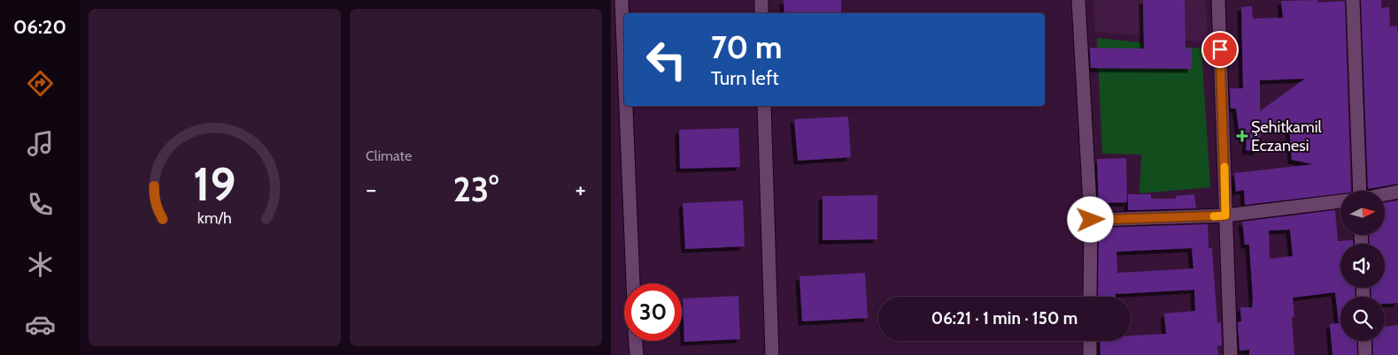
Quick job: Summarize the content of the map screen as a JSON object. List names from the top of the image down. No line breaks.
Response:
{"places":{"health":["Şehitkamil Eczanesi"]},"north":"right","page":{"tabs":"06:20","tile":"Climate","turn":["70 m","Turn left"],"heat":["−","23°","+"],"limit":"30","trip":"06:21 · 1 min · 150 m","gauge":["19","km/h"]}}
